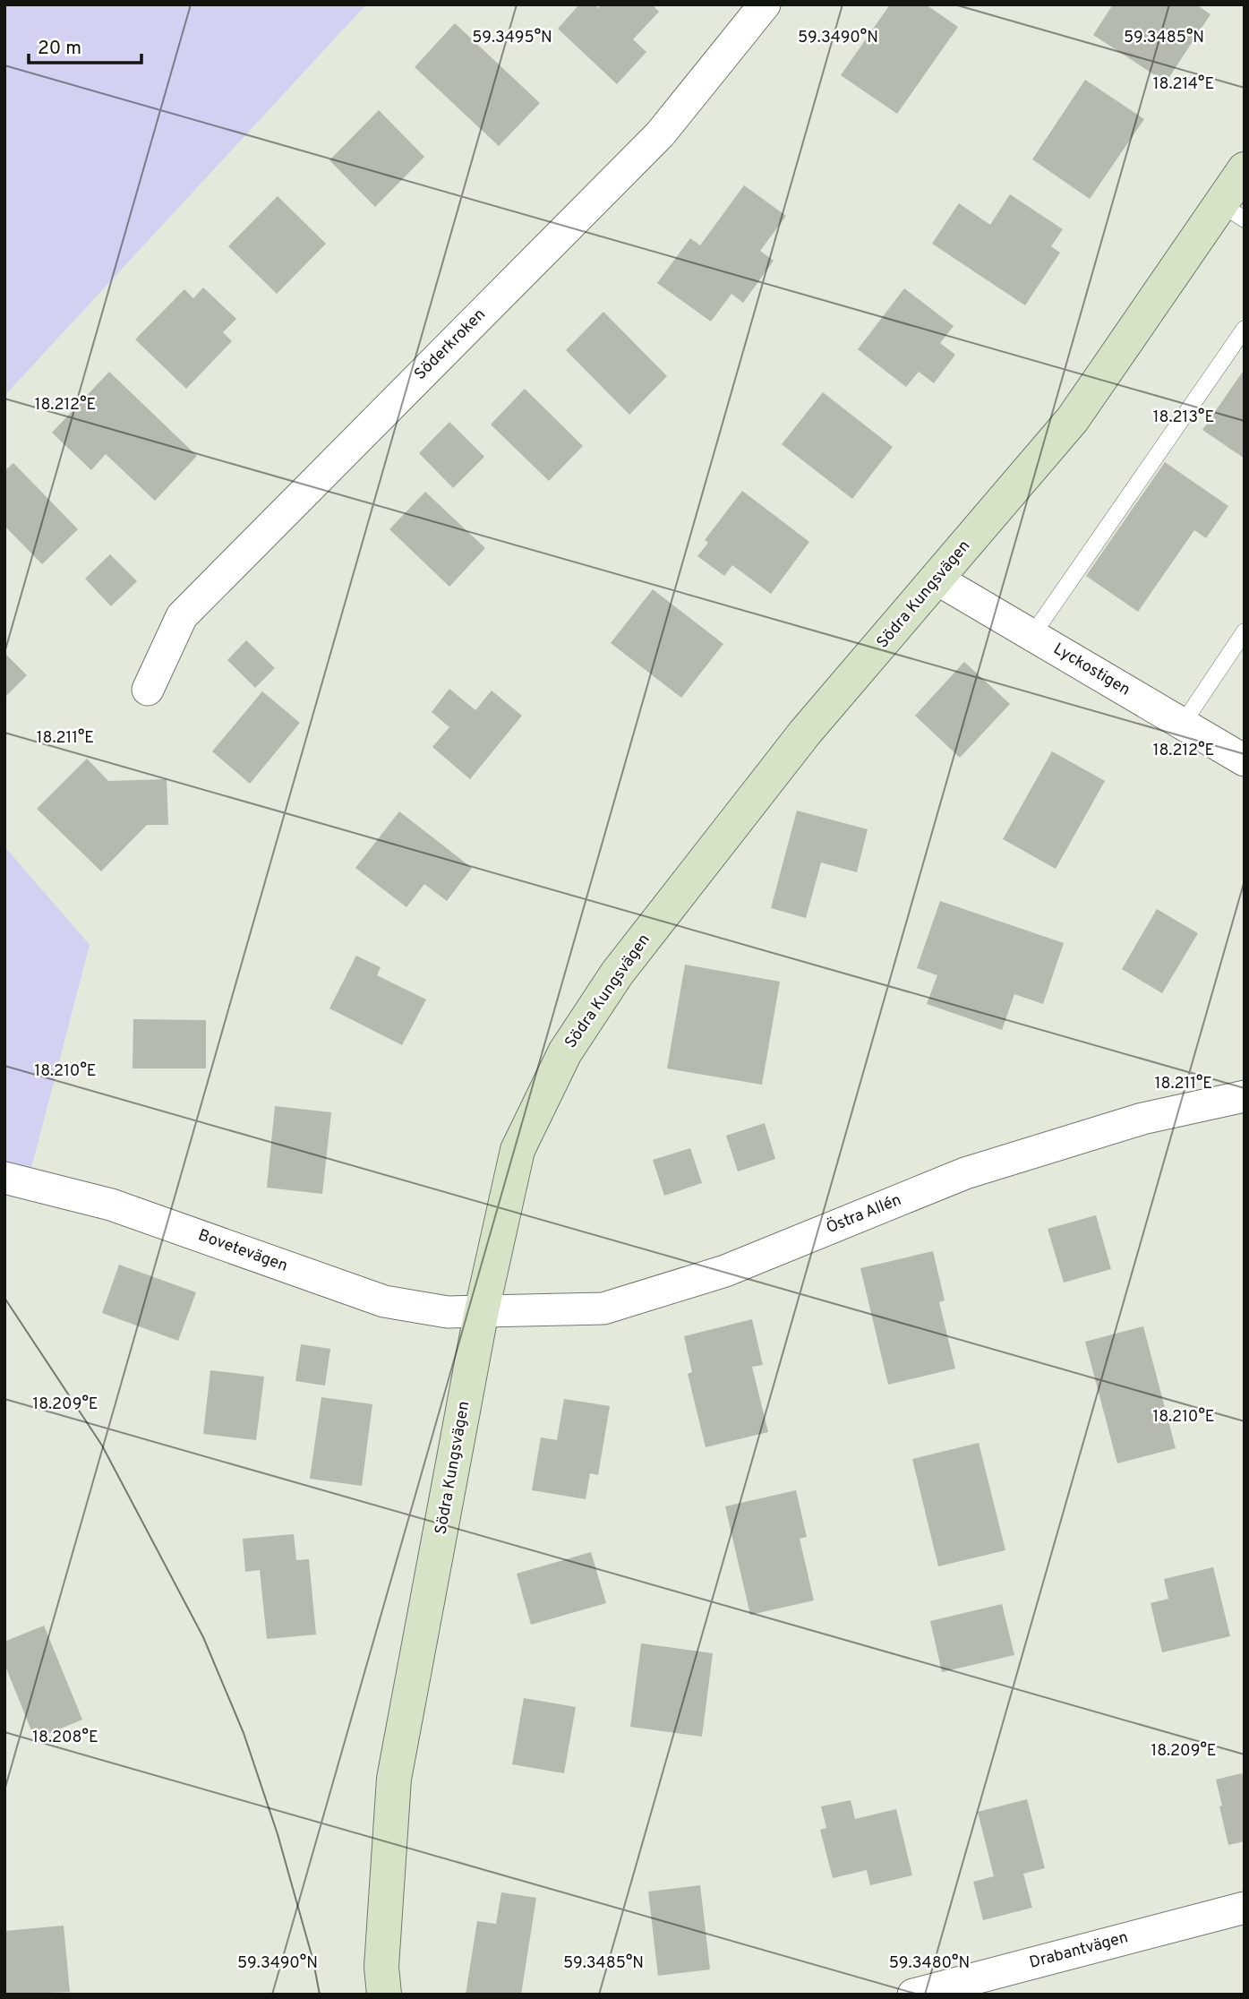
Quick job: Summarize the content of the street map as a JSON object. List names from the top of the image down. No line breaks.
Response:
{"streets":{"street":["Söderkroken","Södra Kungsvägen","Lyckostigen","Östra Allén","Bovetevägen","Drabantvägen"]},"crossings":[["Södra Kungsvägen","Lyckostigen"],["Södra Kungsvägen","Östra Allén"],["Södra Kungsvägen","Bovetevägen"],["Östra Allén","Bovetevägen"]],"scale_bar":"20 m","coordinates":["59.3495°N","59.3490°N","59.3485°N","18.214°E","18.212°E","18.213°E","18.211°E","18.210°E","18.209°E","18.208°E","59.3480°N"]}
